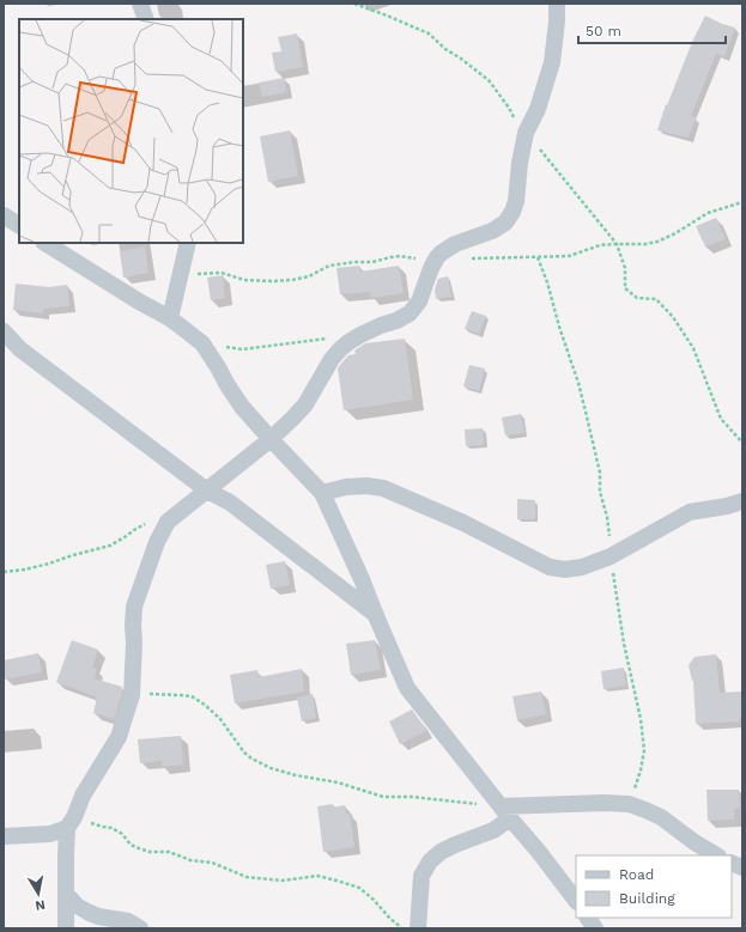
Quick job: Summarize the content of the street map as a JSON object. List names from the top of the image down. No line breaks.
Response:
{"legend":["Road","Building"],"scale_bar":"50 m","north":"bottom"}
